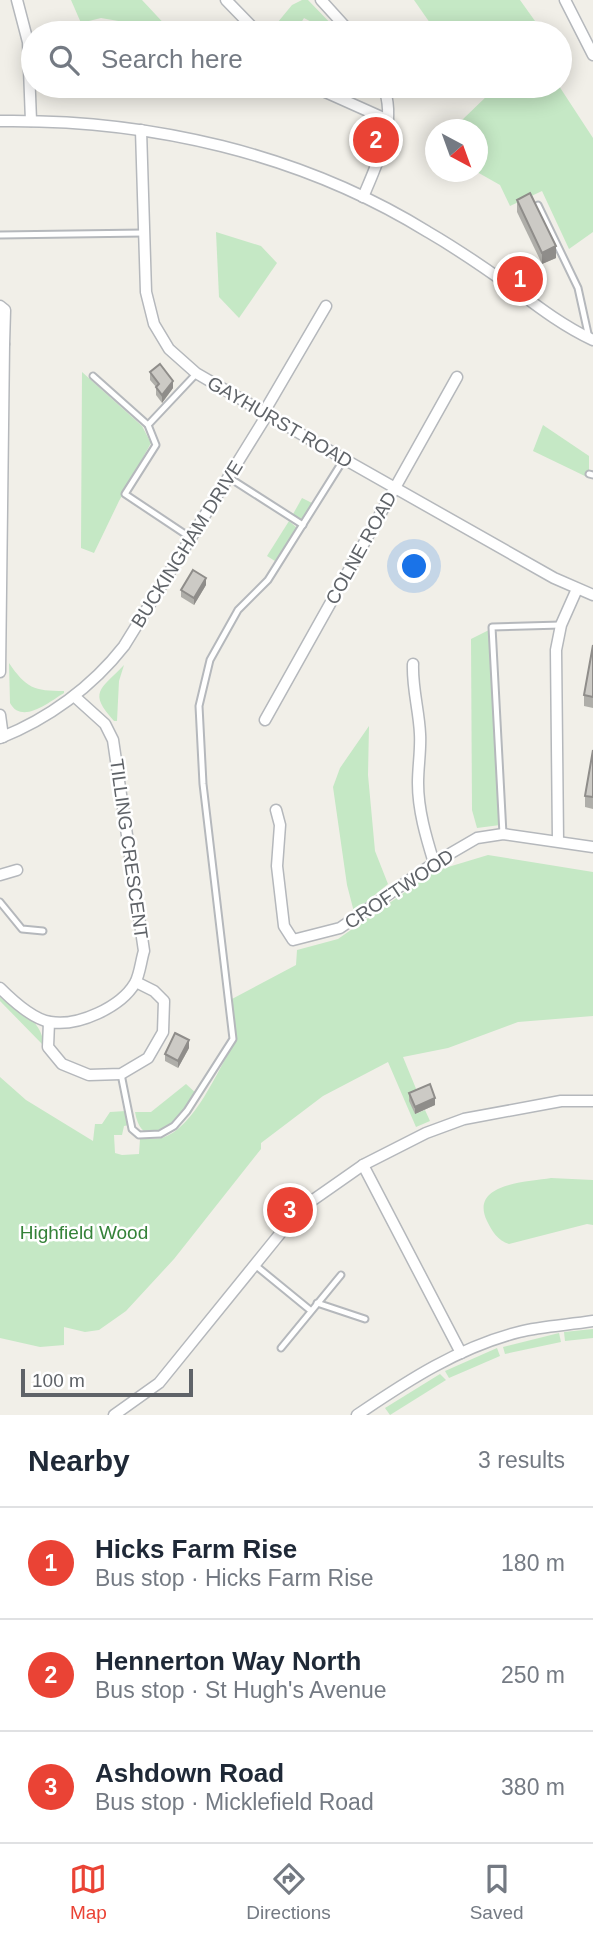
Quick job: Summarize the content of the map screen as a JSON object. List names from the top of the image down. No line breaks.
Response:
{"streets":{"street":["GAYHURST ROAD","BUCKINGHAM DRIVE","COLNE ROAD","TILLING CRESCENT","CROFTWOOD"]},"crossings":[["GAYHURST ROAD","BUCKINGHAM DRIVE"],["GAYHURST ROAD","COLNE ROAD"],["BUCKINGHAM DRIVE","TILLING CRESCENT"]],"parks":["Highfield Wood"],"scale_bar":"100 m","north":"bottom right","page":{"search":"Search here","pins":["2","1","3"],"scale":"100 m","heading":["Nearby","3 results"],"list":[{"mark":"1","name":"Hicks Farm Rise","note":"Bus stop · Hicks Farm Rise","value":"180 m"},{"mark":"2","name":"Hennerton Way North","note":"Bus stop · St Hugh's Avenue","value":"250 m"},{"mark":"3","name":"Ashdown Road","note":"Bus stop · Micklefield Road","value":"380 m"}],"nav":["Map","Directions","Saved"]}}
